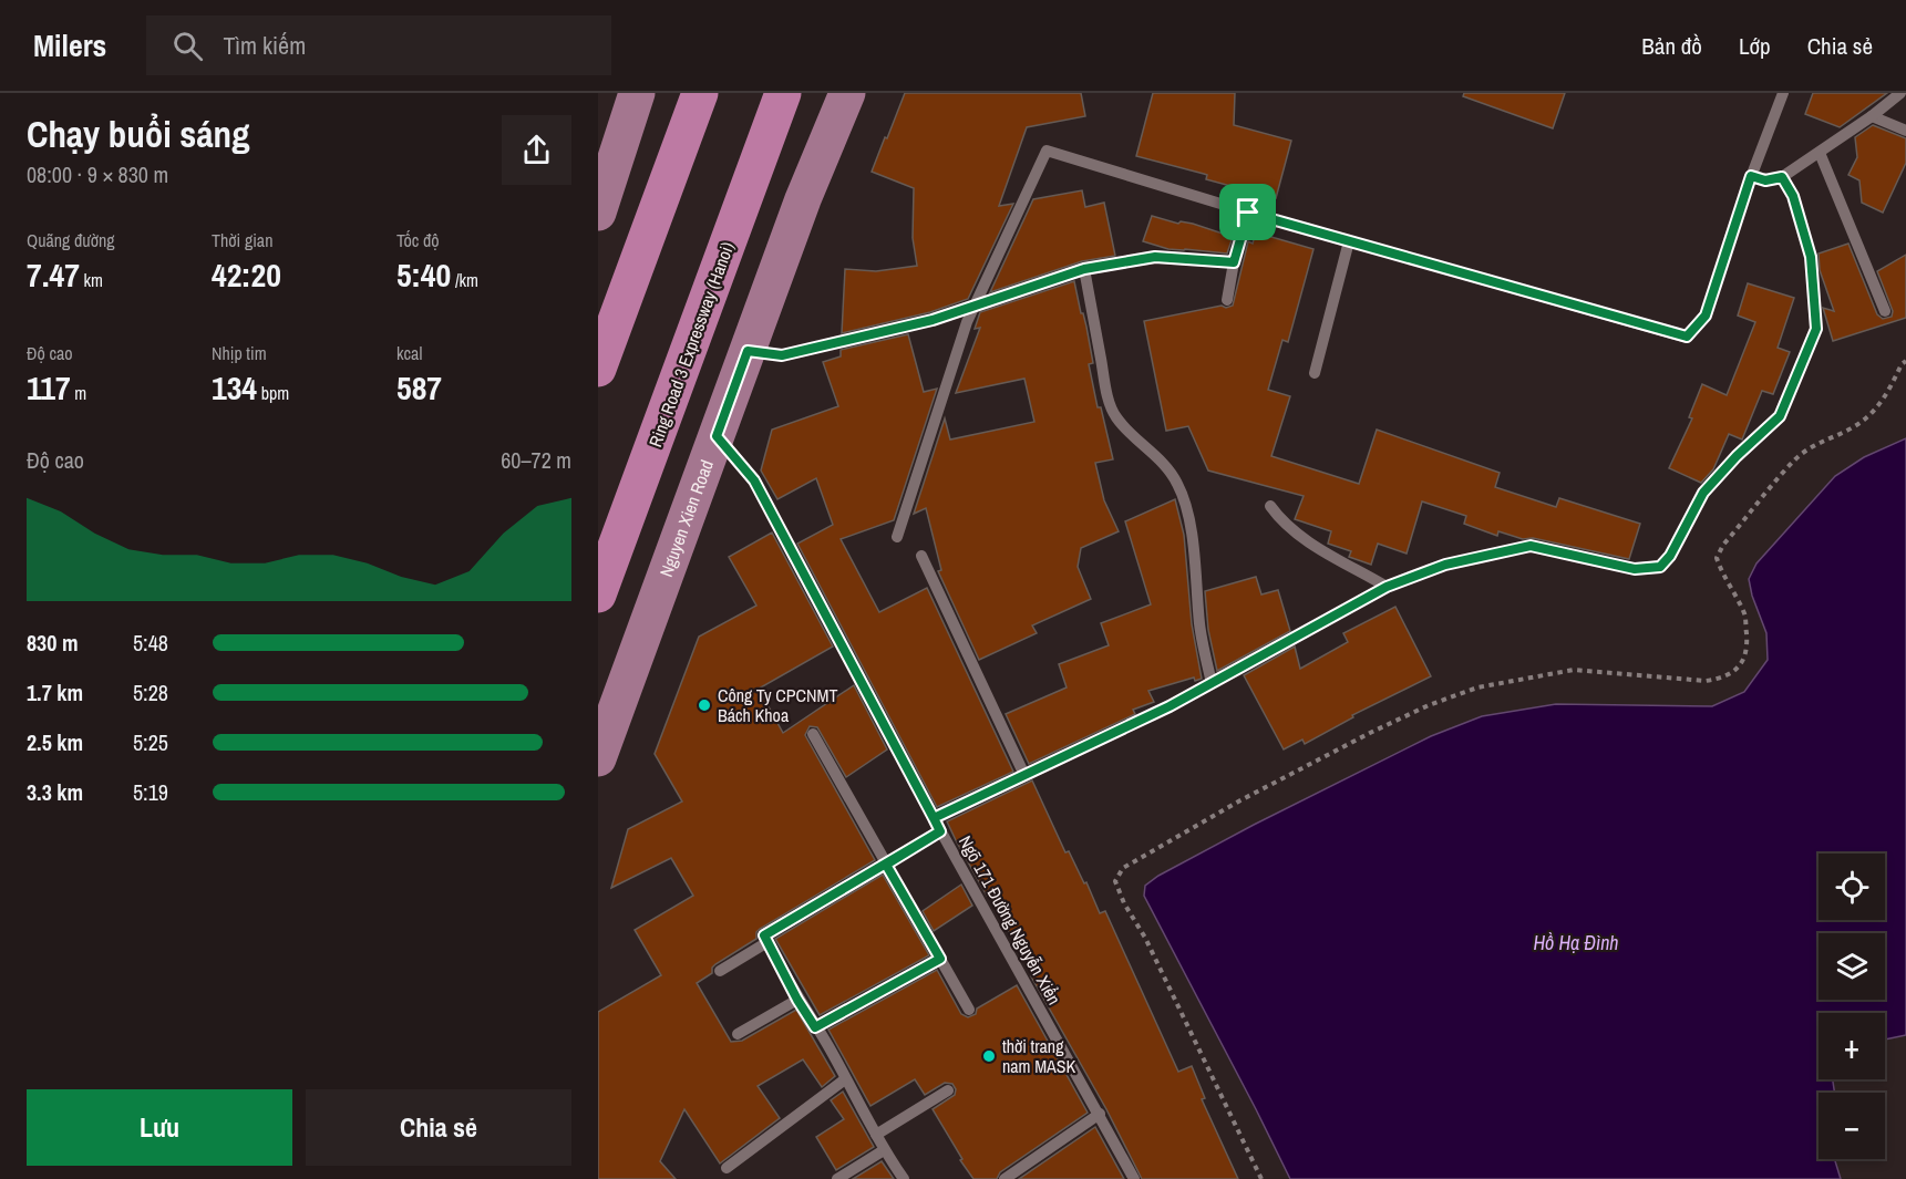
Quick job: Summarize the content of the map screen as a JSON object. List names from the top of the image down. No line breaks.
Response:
{"streets":{"highway":["Ring Road 3 Expressway (Hanoi)"],"main road":["Nguyen Xien Road"],"lane":["Ngõ 171 Đường Nguyễn Xiển"]},"crossings":[["Nguyen Xien Road","Ngõ 171 Đường Nguyễn Xiển"]],"water":["Hồ Hạ Đình"],"places":["Công Ty CPCNMT Bách Khoa","thời trang nam MASK"],"page":{"header":"Milers","search":"Tìm kiếm","nav":["Bản đồ","Lớp","Chia sẻ"],"heading":["Chạy buổi sáng","08:00 · 9 × 830 m"],"stats":[["Quãng đường","7.47 km"],["Thời gian","42:20"],["Tốc độ","5:40 /km"],["Độ cao","117 m"],["Nhịp tim","134 bpm"],["kcal","587"]],"chart":["Độ cao","60–72 m"],"list":[{"name":"830 m","note":"5:48"},{"name":"1.7 km","note":"5:28"},{"name":"2.5 km","note":"5:25"},{"name":"3.3 km","note":"5:19"}],"map_buttons":["+","−"],"buttons":["Lưu","Chia sẻ"]}}
